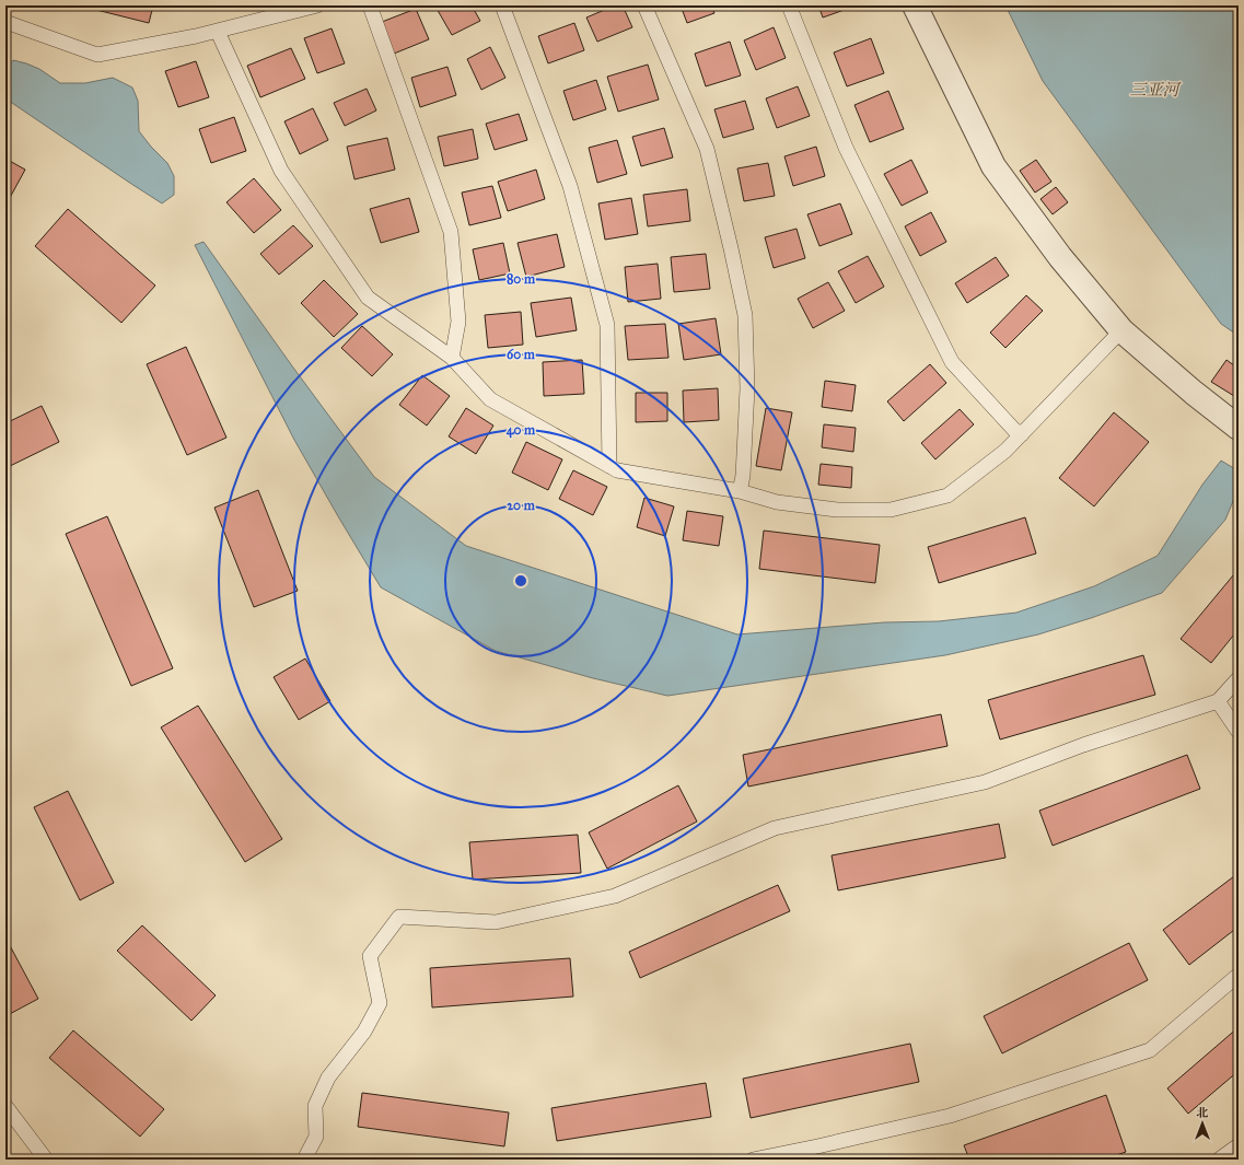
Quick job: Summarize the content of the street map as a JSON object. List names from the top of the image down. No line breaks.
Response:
{"water":["三亚河"],"north":"top","rings":["80 m","60 m","40 m","20 m"]}
